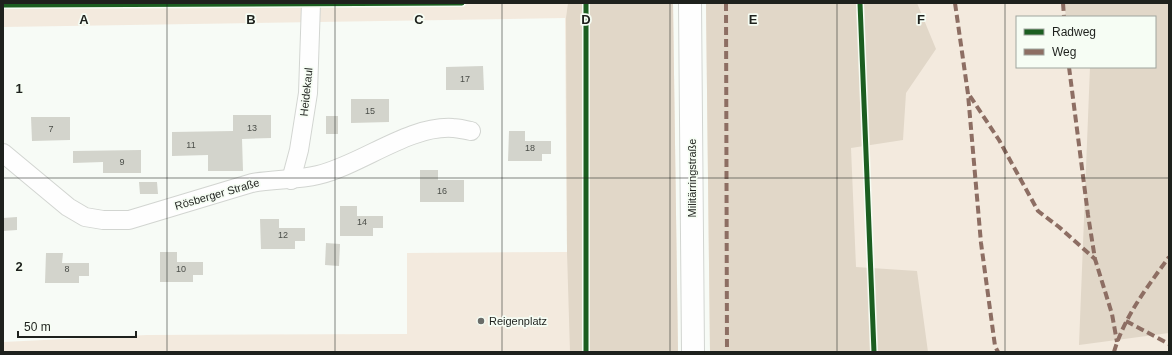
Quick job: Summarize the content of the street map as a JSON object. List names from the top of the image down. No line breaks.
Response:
{"streets":{"main road":["Militärringstraße"],"street":["Heidekaul","Rösberger Straße"]},"crossings":[["Heidekaul","Rösberger Straße"]],"places":["Reigenplatz"],"house_numbers":["17","15","13","7","11","18","9","16","14","12","8","10"],"legend":["Radweg","Weg"],"scale_bar":"50 m","grid":{"columns":["A","B","C","D","E","F"],"rows":["1","2"]}}
